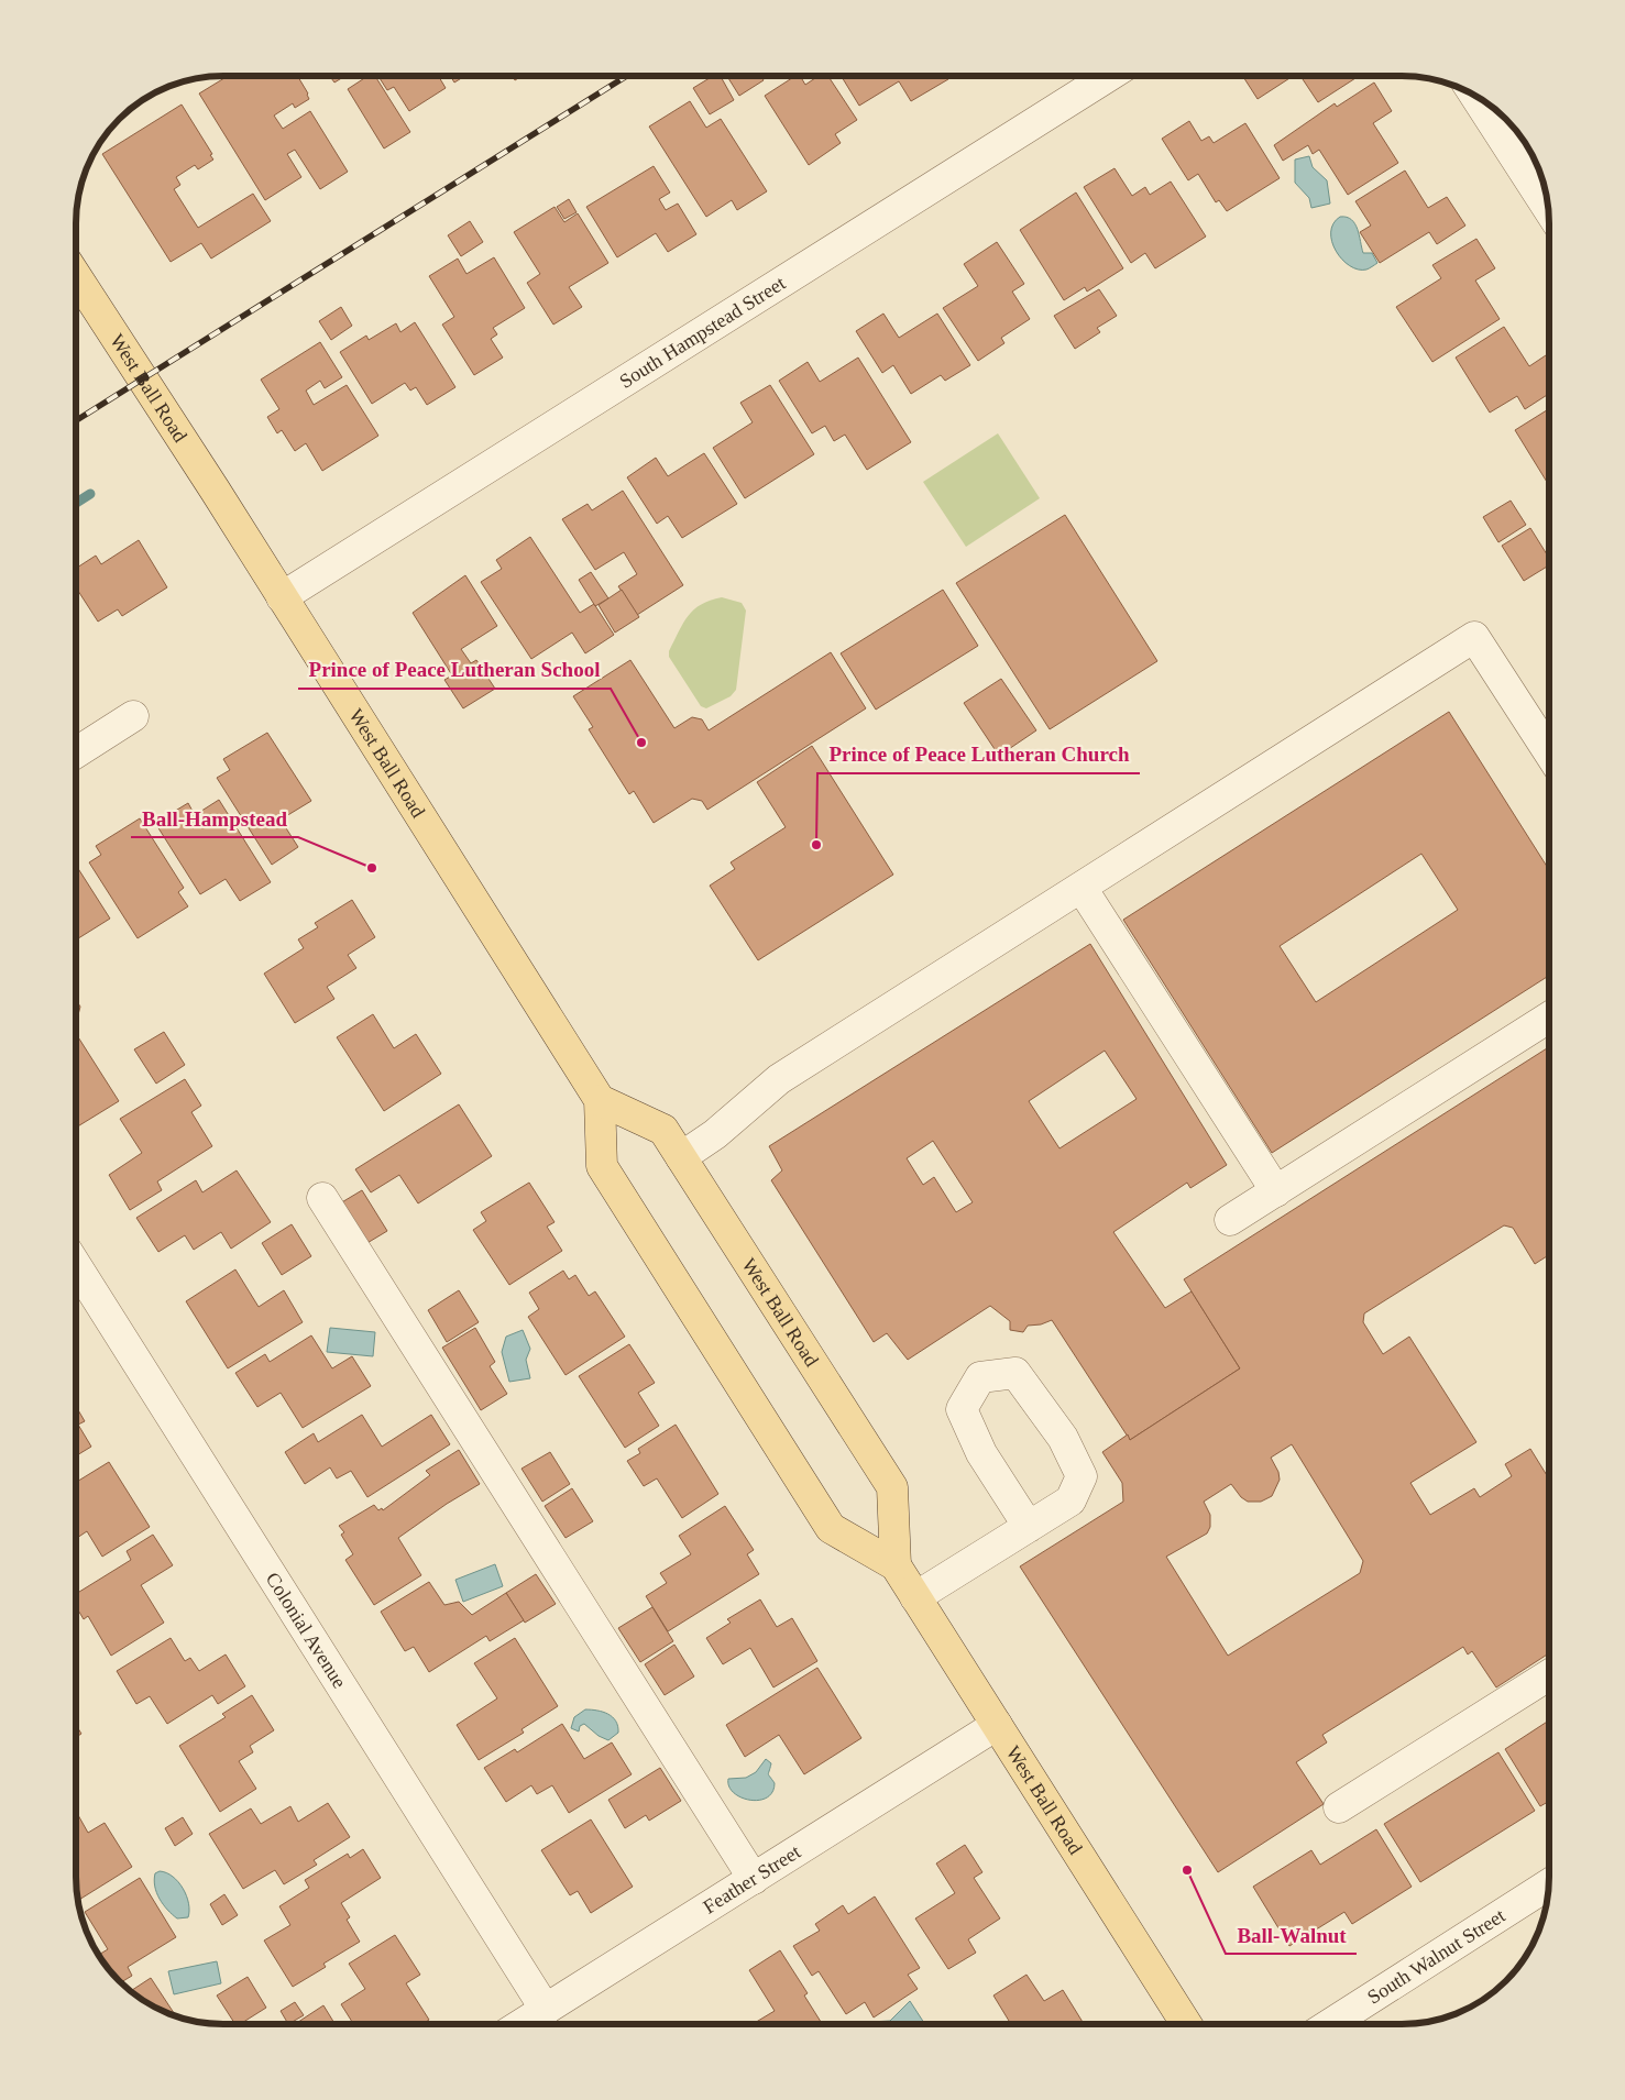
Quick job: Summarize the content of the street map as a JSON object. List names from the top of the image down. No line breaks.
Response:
{"streets":{"main road":["West Ball Road"],"street":["South Hampstead Street","Colonial Avenue","Feather Street","South Walnut Street"]},"crossings":[["South Hampstead Street","West Ball Road"],["West Ball Road","Feather Street"],["Colonial Avenue","Feather Street"]],"places":["Prince of Peace Lutheran School","Prince of Peace Lutheran Church","Ball-Hampstead","Ball-Walnut"]}
